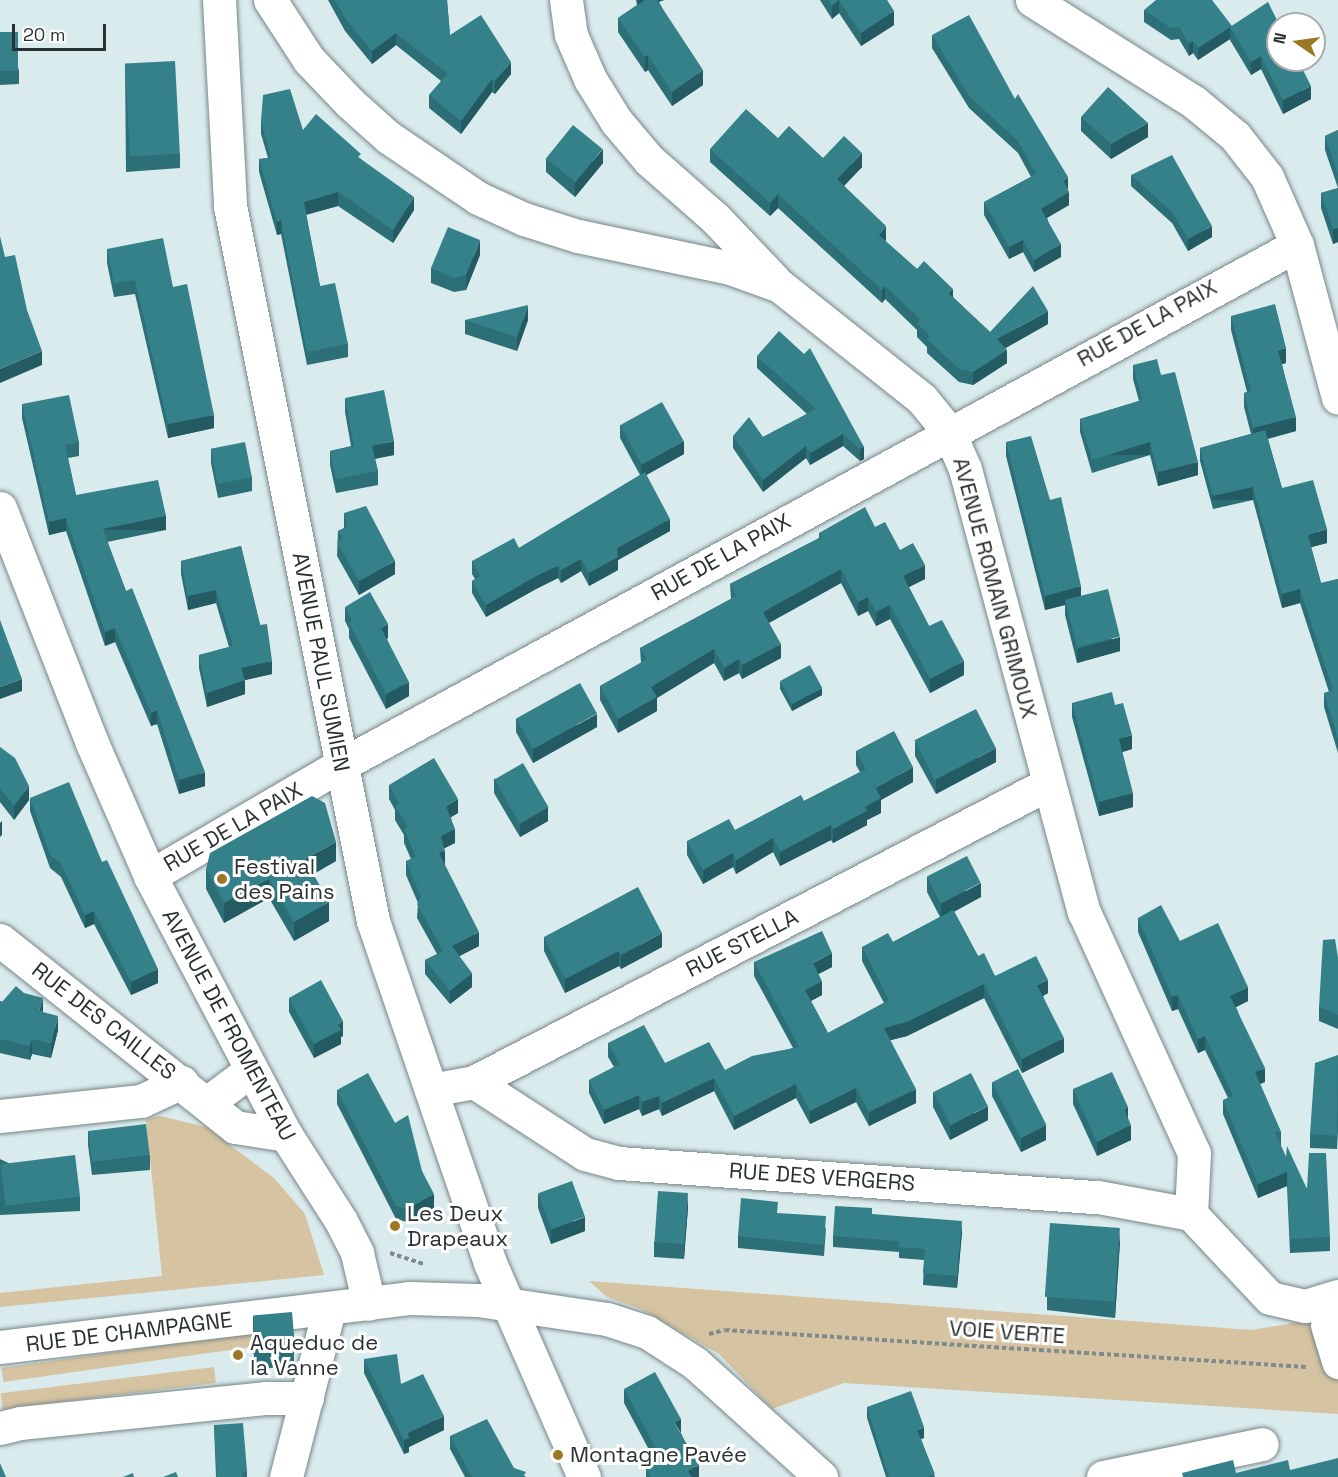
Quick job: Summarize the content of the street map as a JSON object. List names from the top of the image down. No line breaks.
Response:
{"streets":{"street":["RUE DE LA PAIX","AVENUE ROMAIN GRIMOUX","AVENUE PAUL SUMIEN","RUE STELLA","RUE DES CAILLES","AVENUE DE FROMENTEAU","RUE DES VERGERS","RUE DE CHAMPAGNE"],"path":["VOIE VERTE"]},"crossings":[["RUE DE LA PAIX","AVENUE ROMAIN GRIMOUX"],["RUE DE LA PAIX","AVENUE PAUL SUMIEN"],["RUE DE LA PAIX","AVENUE DE FROMENTEAU"],["AVENUE ROMAIN GRIMOUX","RUE STELLA"],["AVENUE ROMAIN GRIMOUX","RUE DES VERGERS"],["AVENUE PAUL SUMIEN","RUE STELLA"],["AVENUE PAUL SUMIEN","RUE DE CHAMPAGNE"],["RUE STELLA","RUE DES VERGERS"],["RUE DES CAILLES","AVENUE DE FROMENTEAU"],["AVENUE DE FROMENTEAU","RUE DE CHAMPAGNE"],["RUE DE CHAMPAGNE","VOIE VERTE"]],"places":["Festival des Pains","Les Deux Drapeaux","Aqueduc de la Vanne","Montagne Pavée"],"scale_bar":"20 m","north":"left"}
